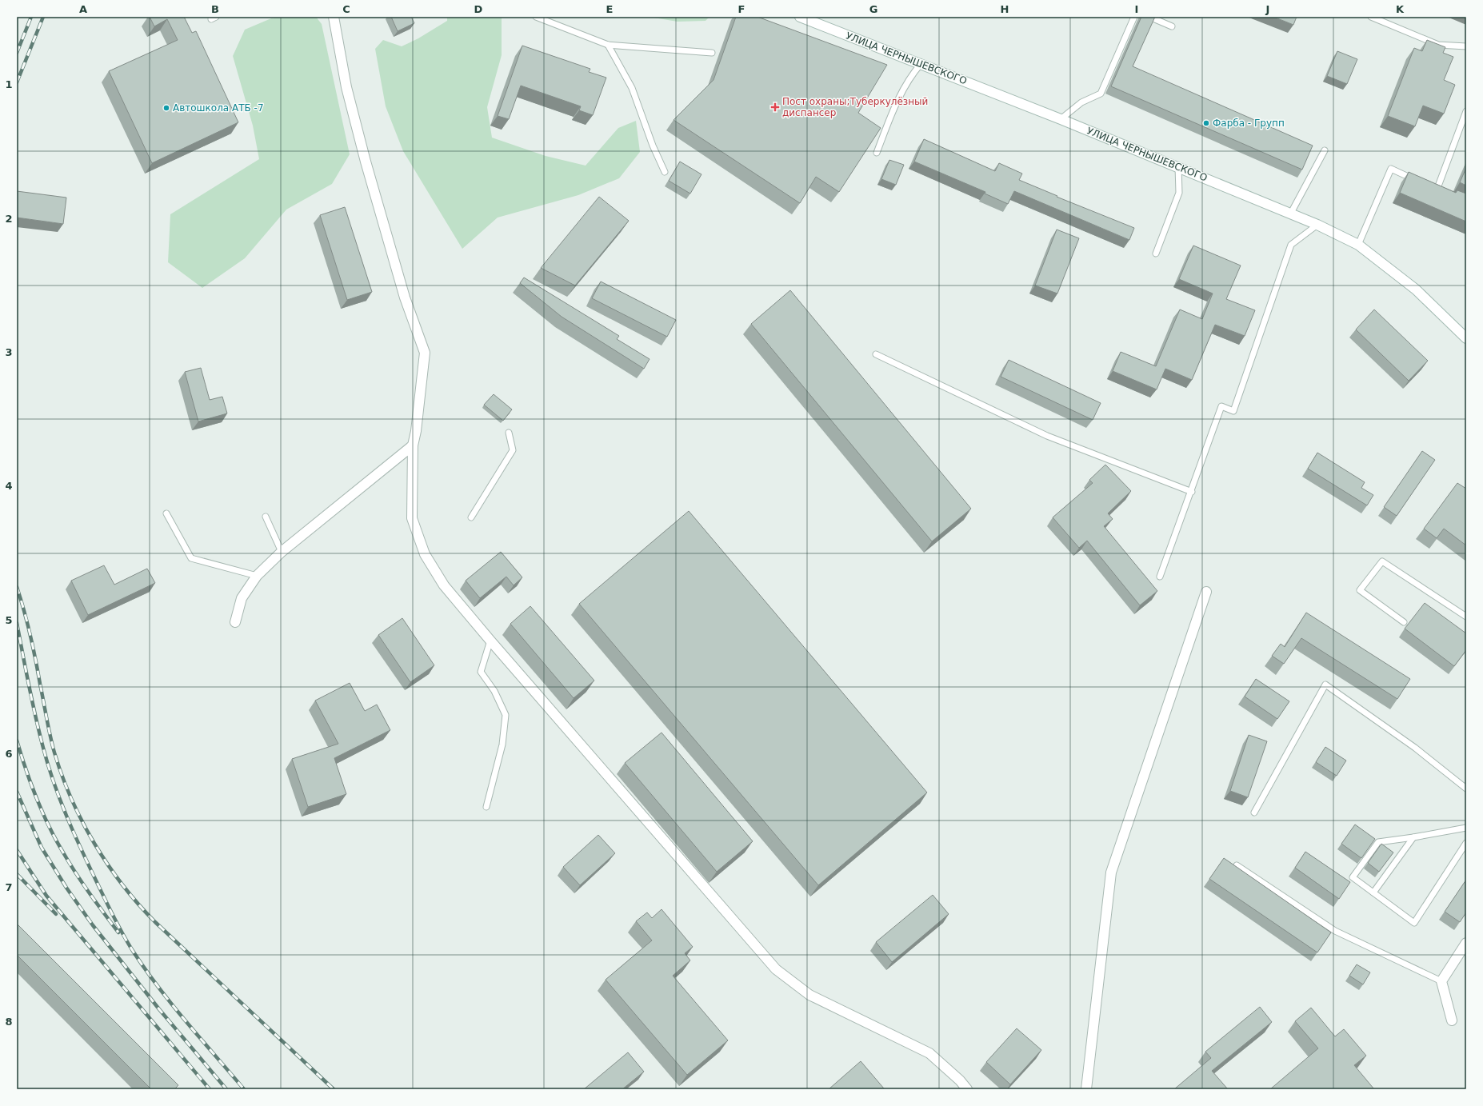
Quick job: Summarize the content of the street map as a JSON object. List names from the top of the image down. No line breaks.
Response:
{"streets":{"street":["УЛИЦА ЧЕРНЫШЕВСКОГО"]},"places":{"health":["Пост охраны;Туберкулёзный диспансер"],"other":["Автошкола АТБ -7","Фарба - Групп"]},"grid":{"columns":["A","B","C","D","E","F","G","H","I","J","K"],"rows":["1","2","3","4","5","6","7","8"]}}
